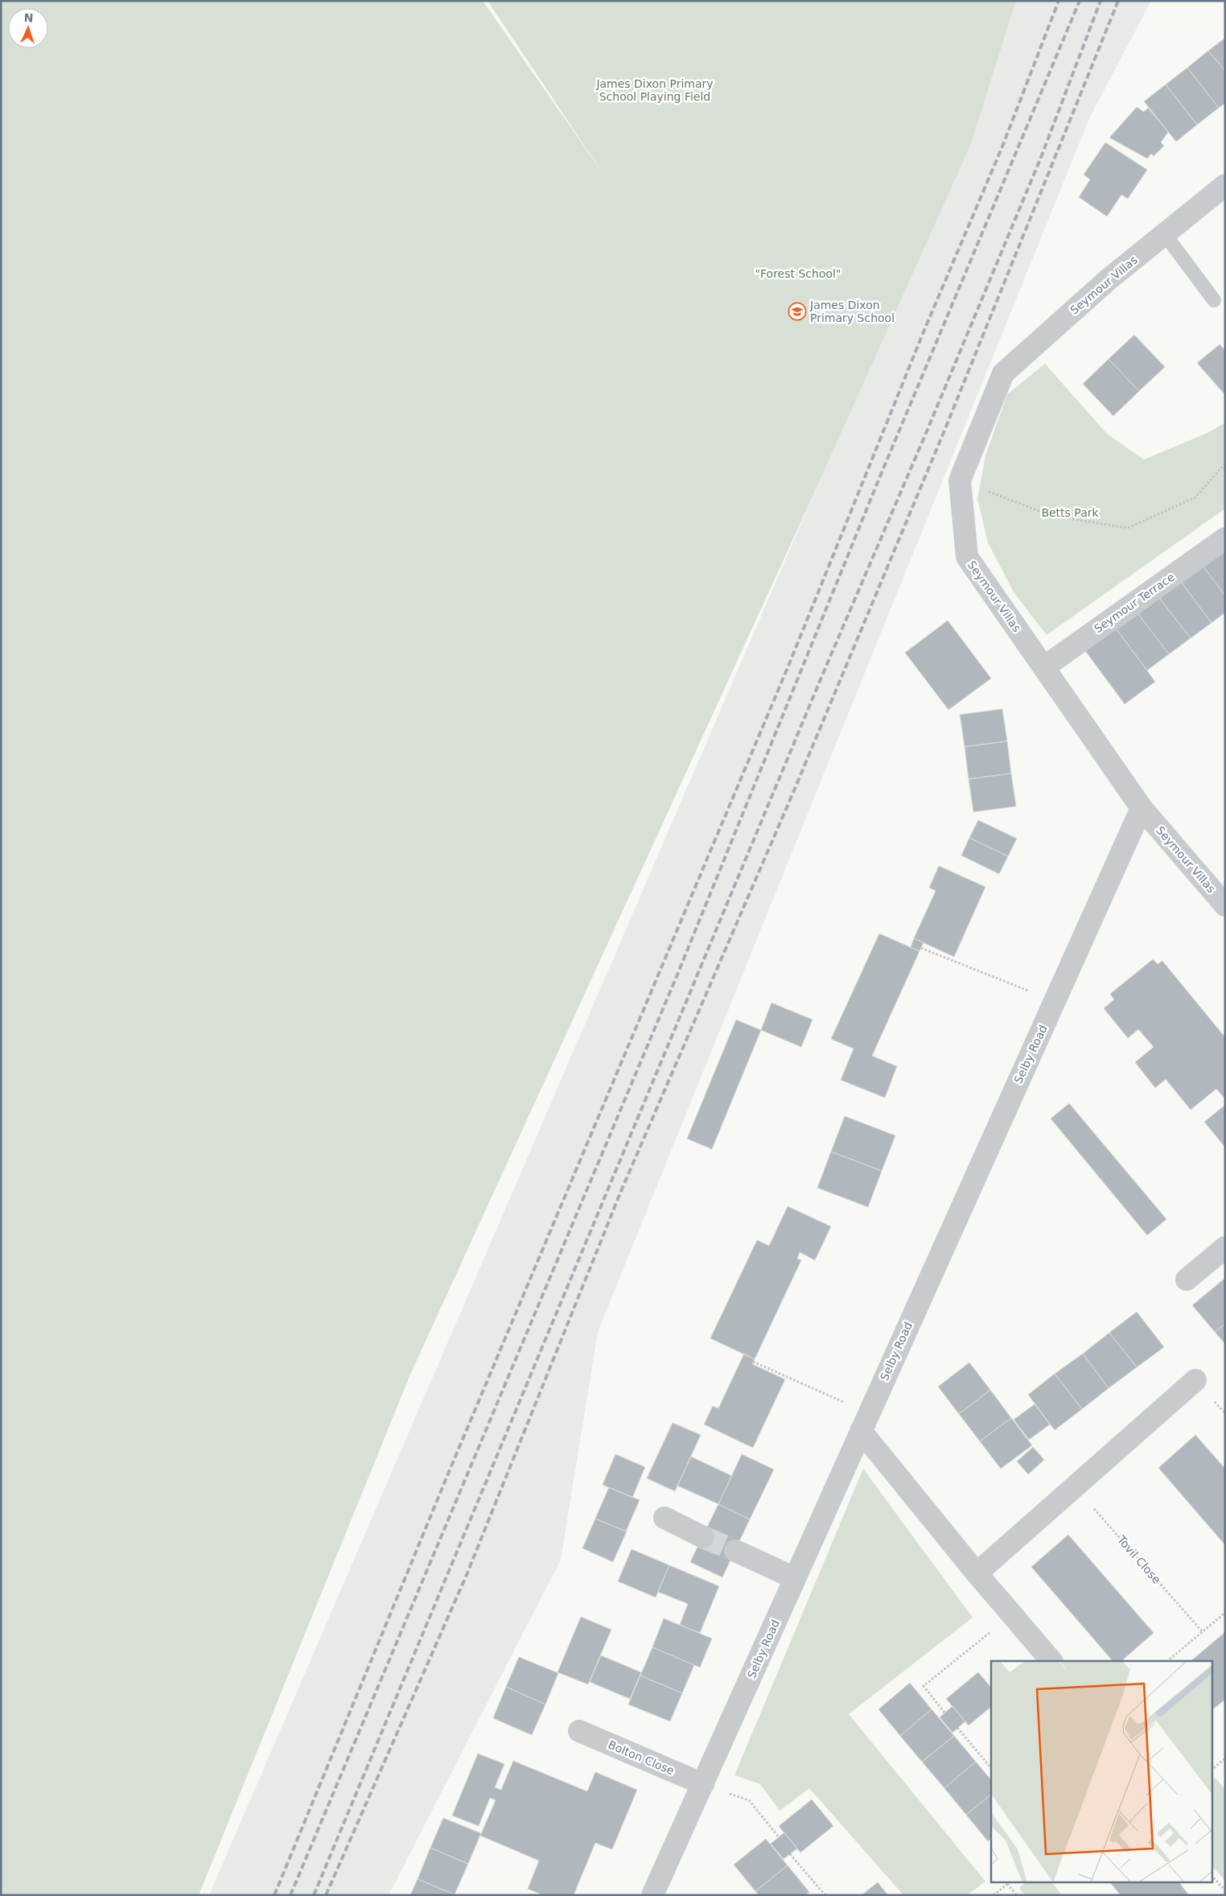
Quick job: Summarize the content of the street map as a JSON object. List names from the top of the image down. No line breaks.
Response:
{"streets":{"street":["Seymour Villas","Seymour Terrace","Selby Road","Bolton Close"],"path":["Tovil Close"]},"crossings":[["Seymour Villas","Seymour Terrace"],["Seymour Villas","Selby Road"],["Selby Road","Bolton Close"]],"parks":["James Dixon Primary School Playing Field","\"Forest School\"","Betts Park"],"places":{"school or university":["James Dixon Primary School"]},"north":"top"}
